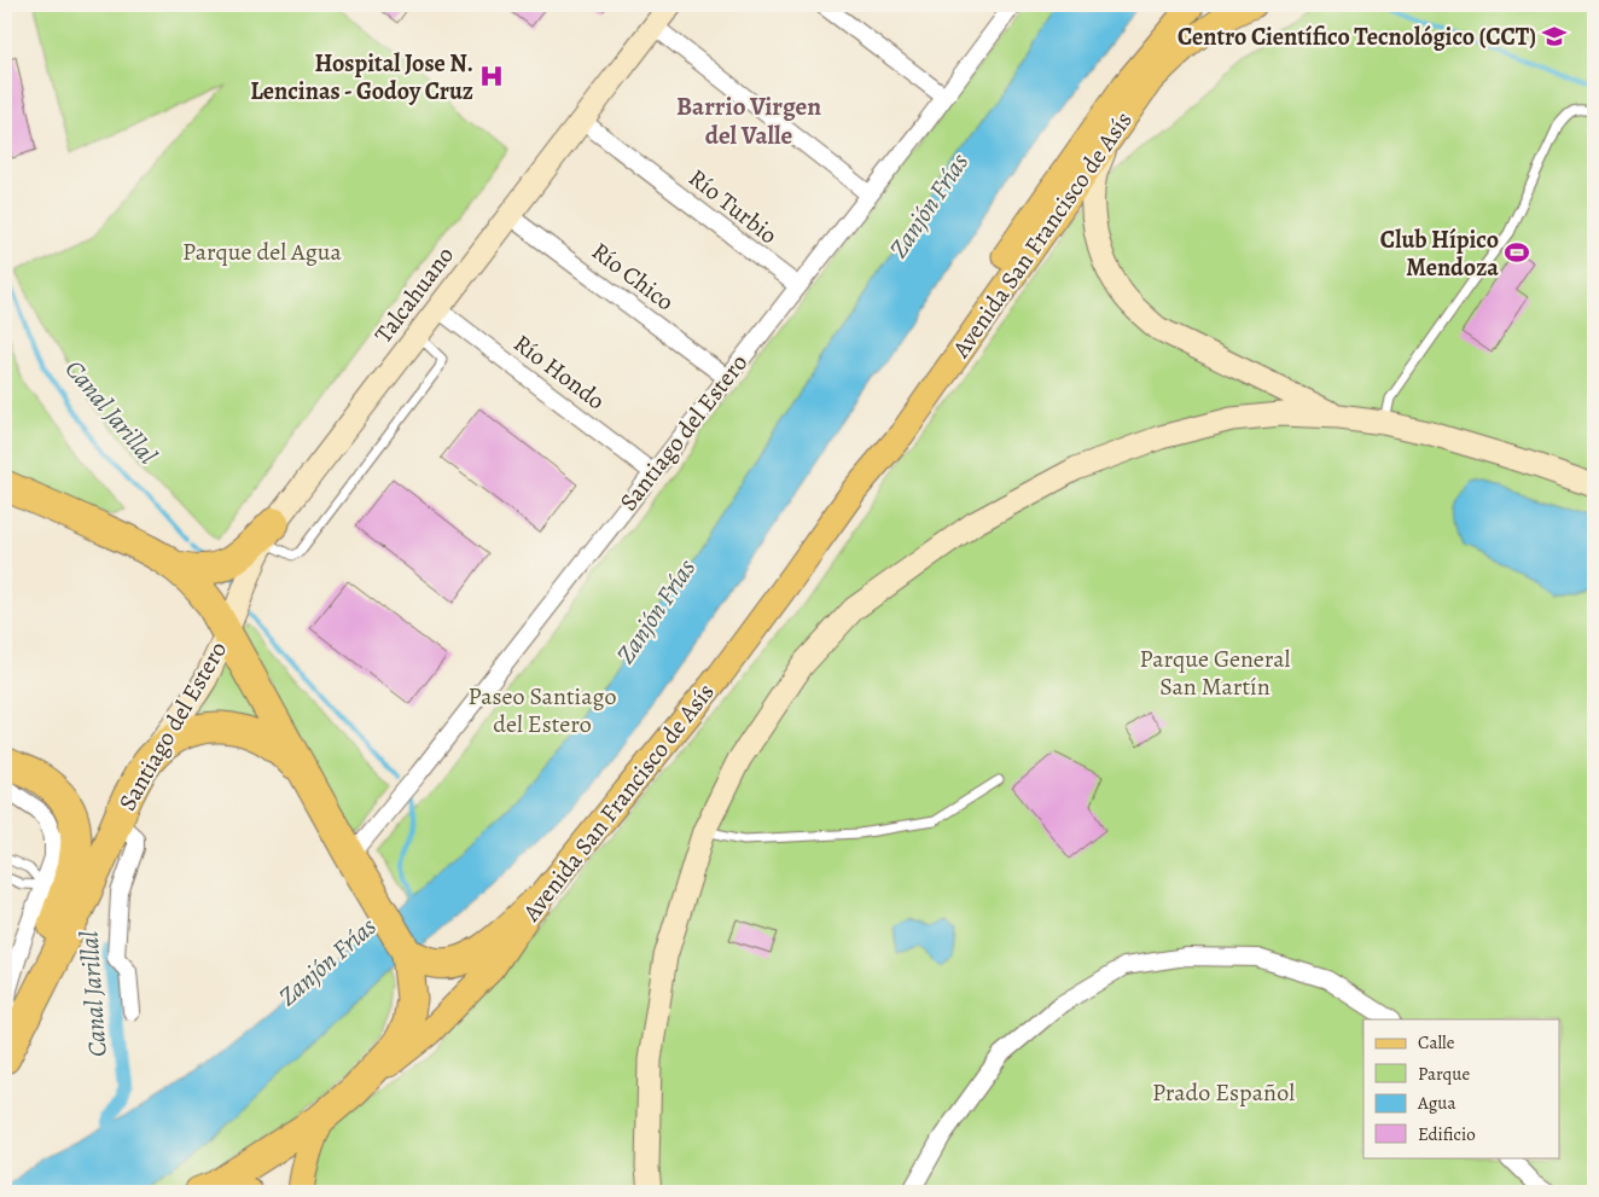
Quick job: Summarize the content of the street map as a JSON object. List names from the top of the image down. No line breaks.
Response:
{"streets":{"highway":["Santiago del Estero"],"main road":["Avenida San Francisco de Asís"],"street":["Río Turbio","Río Chico","Talcahuano","Río Hondo"]},"crossings":[["Río Turbio","Talcahuano"],["Río Turbio","Santiago del Estero"],["Río Chico","Talcahuano"],["Río Chico","Santiago del Estero"],["Talcahuano","Río Hondo"],["Talcahuano","Santiago del Estero"],["Río Hondo","Santiago del Estero"]],"districts":["Barrio Virgen del Valle"],"water":["Zanjón Frías","Canal Jarillal"],"parks":["Parque del Agua","Parque General San Martín","Paseo Santiago del Estero","Prado Español"],"places":{"school or university":["Centro Científico Tecnológico (CCT)"],"hospital":["Hospital Jose N. Lencinas - Godoy Cruz"],"sports":["Club Hípico Mendoza"]},"legend":["Calle","Parque","Agua","Edificio"]}
